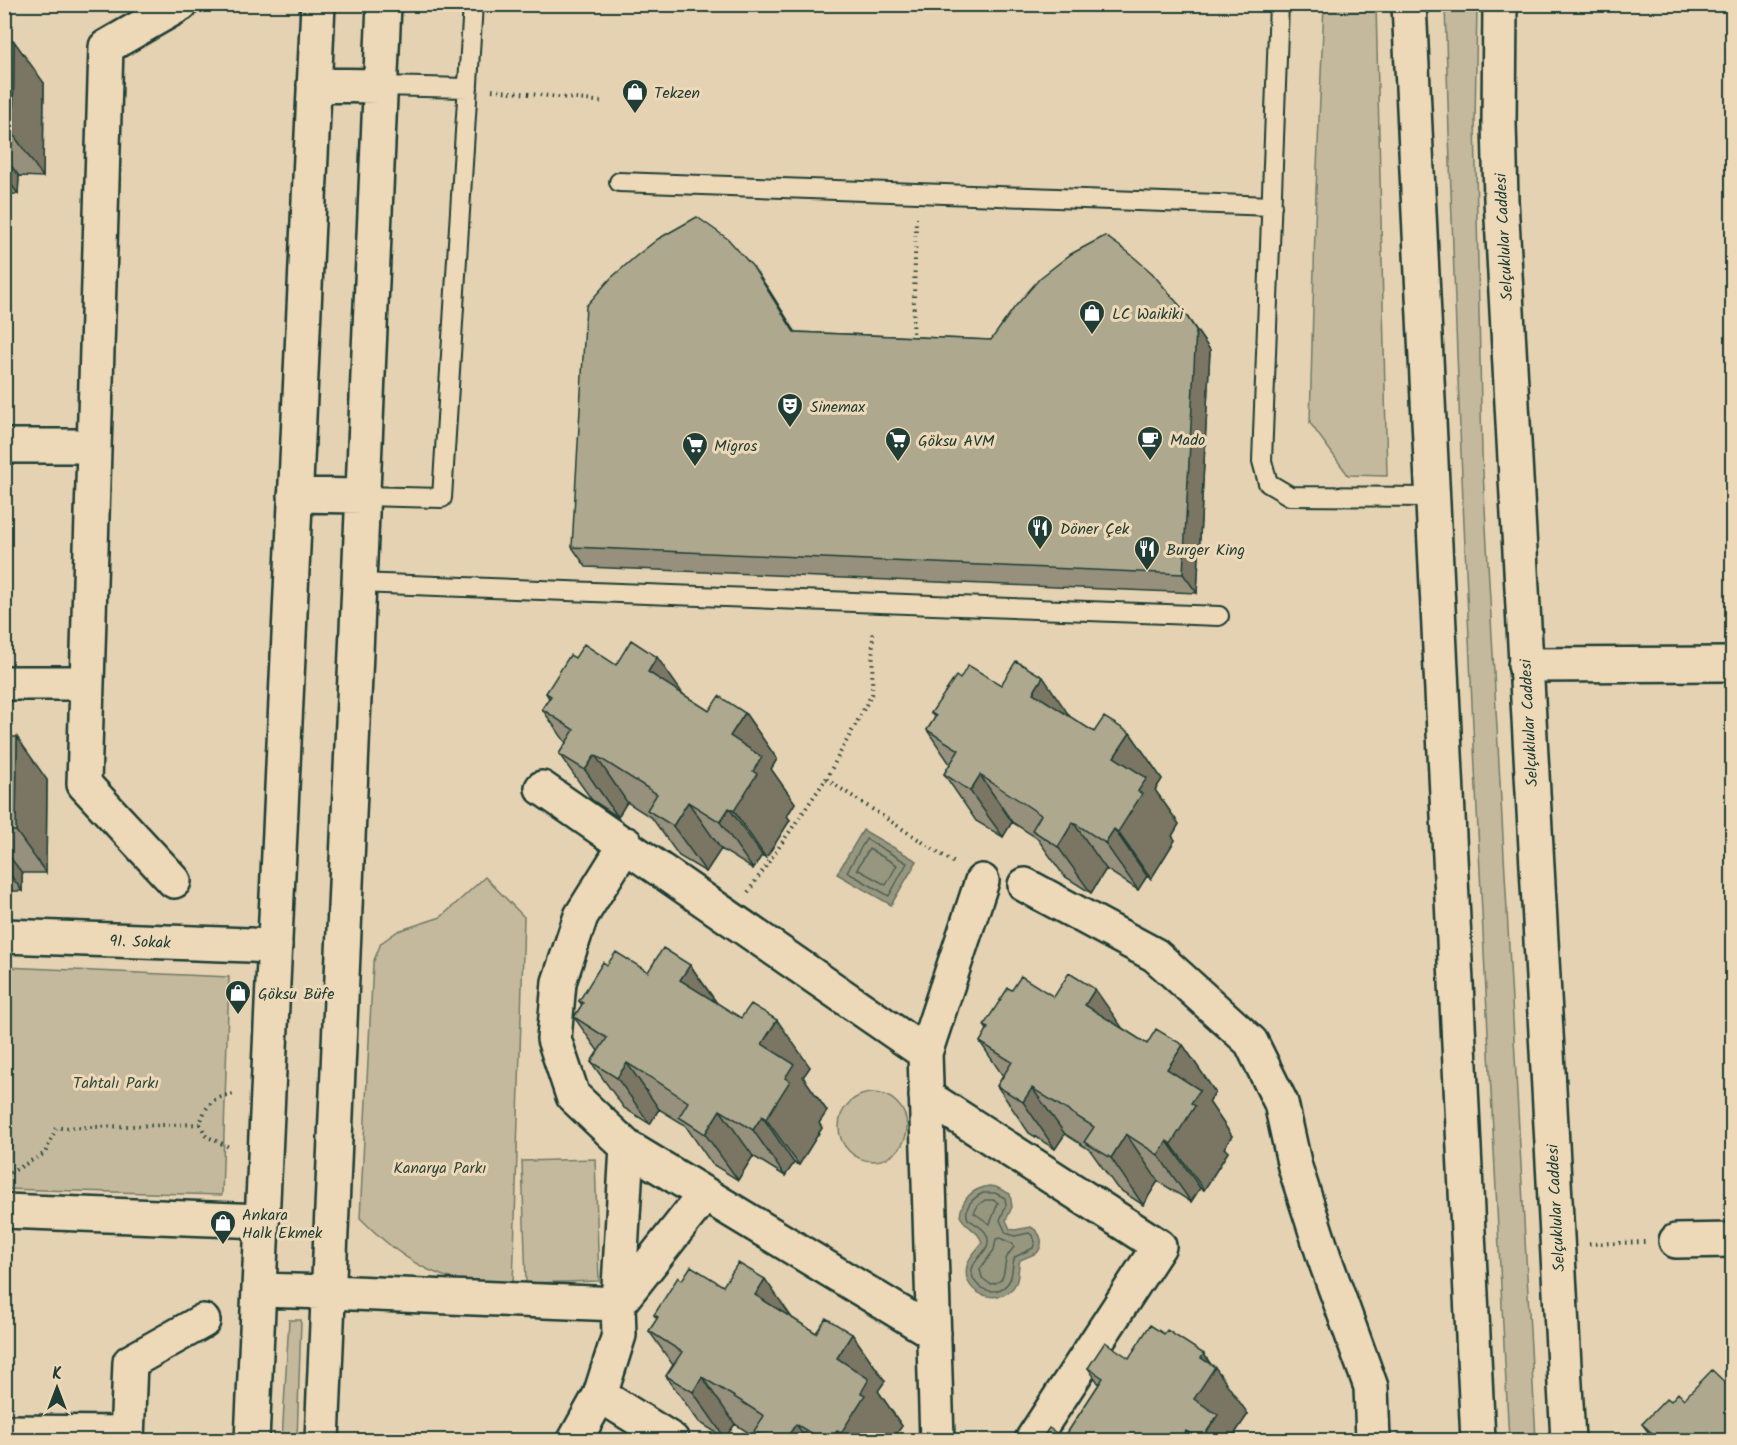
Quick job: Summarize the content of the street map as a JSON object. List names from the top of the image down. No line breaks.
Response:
{"streets":{"street":["Selçuklular Caddesi","91. Sokak"]},"parks":["Tahtalı Parkı","Kanarya Parkı"],"places":{"shop":["Tekzen","LC Waikiki","Göksu Büfe","Ankara Halk Ekmek"],"theatre":["Sinemax"],"cafe":["Mado"],"supermarket":["Göksu AVM","Migros"],"restaurant":["Döner Çek","Burger King"]},"north":"top"}
